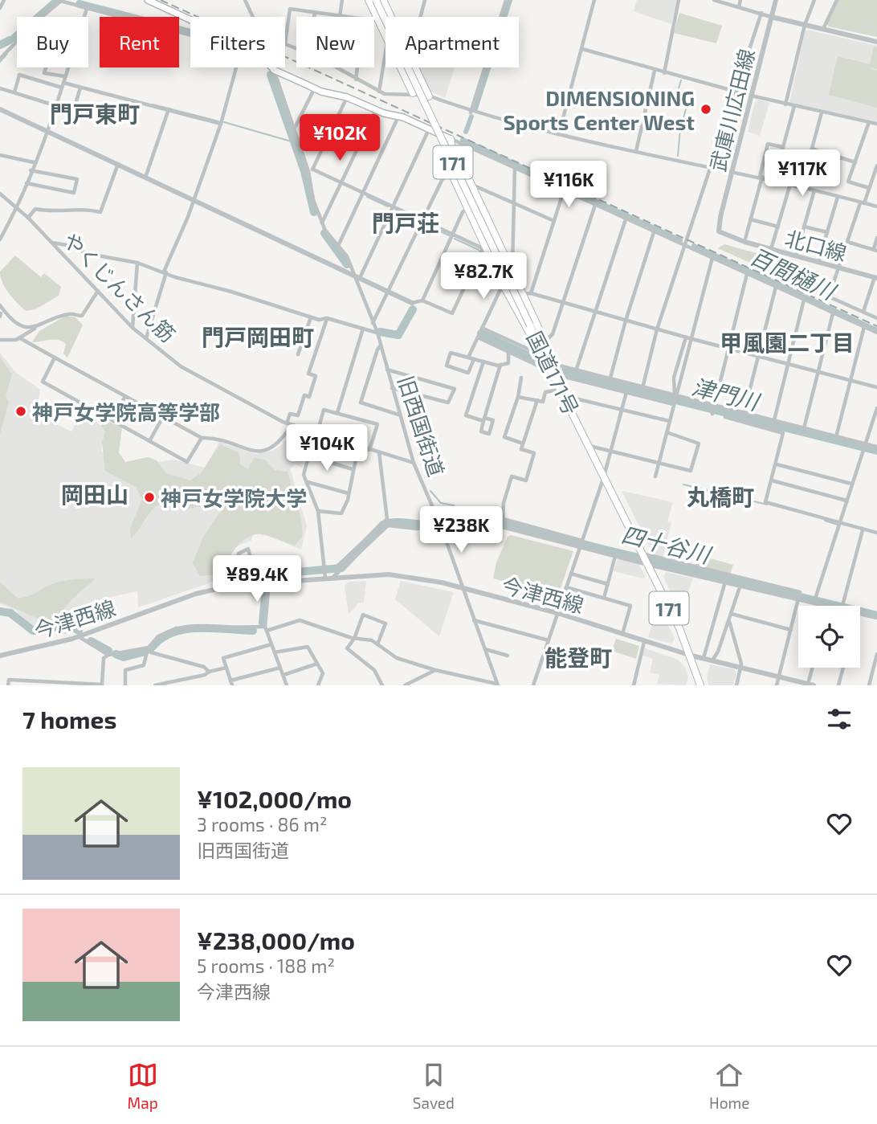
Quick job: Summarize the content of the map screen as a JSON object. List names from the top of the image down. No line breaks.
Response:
{"streets":{"highway":["171","国道171号"],"street":["武庫川広田線","北口線","やくじんさん筋","旧西国街道","今津西線"]},"crossings":[["武庫川広田線","北口線"],["171","国道171号"],["やくじんさん筋","旧西国街道"],["国道171号","今津西線"],["旧西国街道","今津西線"]],"districts":["門戸東町","門戸荘","門戸岡田町","甲風園二丁目","岡田山","丸橋町","能登町"],"water":["百間樋川","津門川","四十谷川"],"places":["DIMENSIONING Sports Center West","神戸女学院高等学部","神戸女学院大学"],"page":{"chip":["Buy","Rent","Filters","New","Apartment"],"price":["¥102K","¥117K","¥116K","¥82.7K","¥104K","¥238K","¥89.4K"],"heading":"7 homes","list":[{"name":"¥102,000/mo","note":"3 rooms · 86 m² · 旧西国街道"},{"name":"¥238,000/mo","note":"5 rooms · 188 m² · 今津西線"}],"tabs":["Map","Saved","Home"]}}
